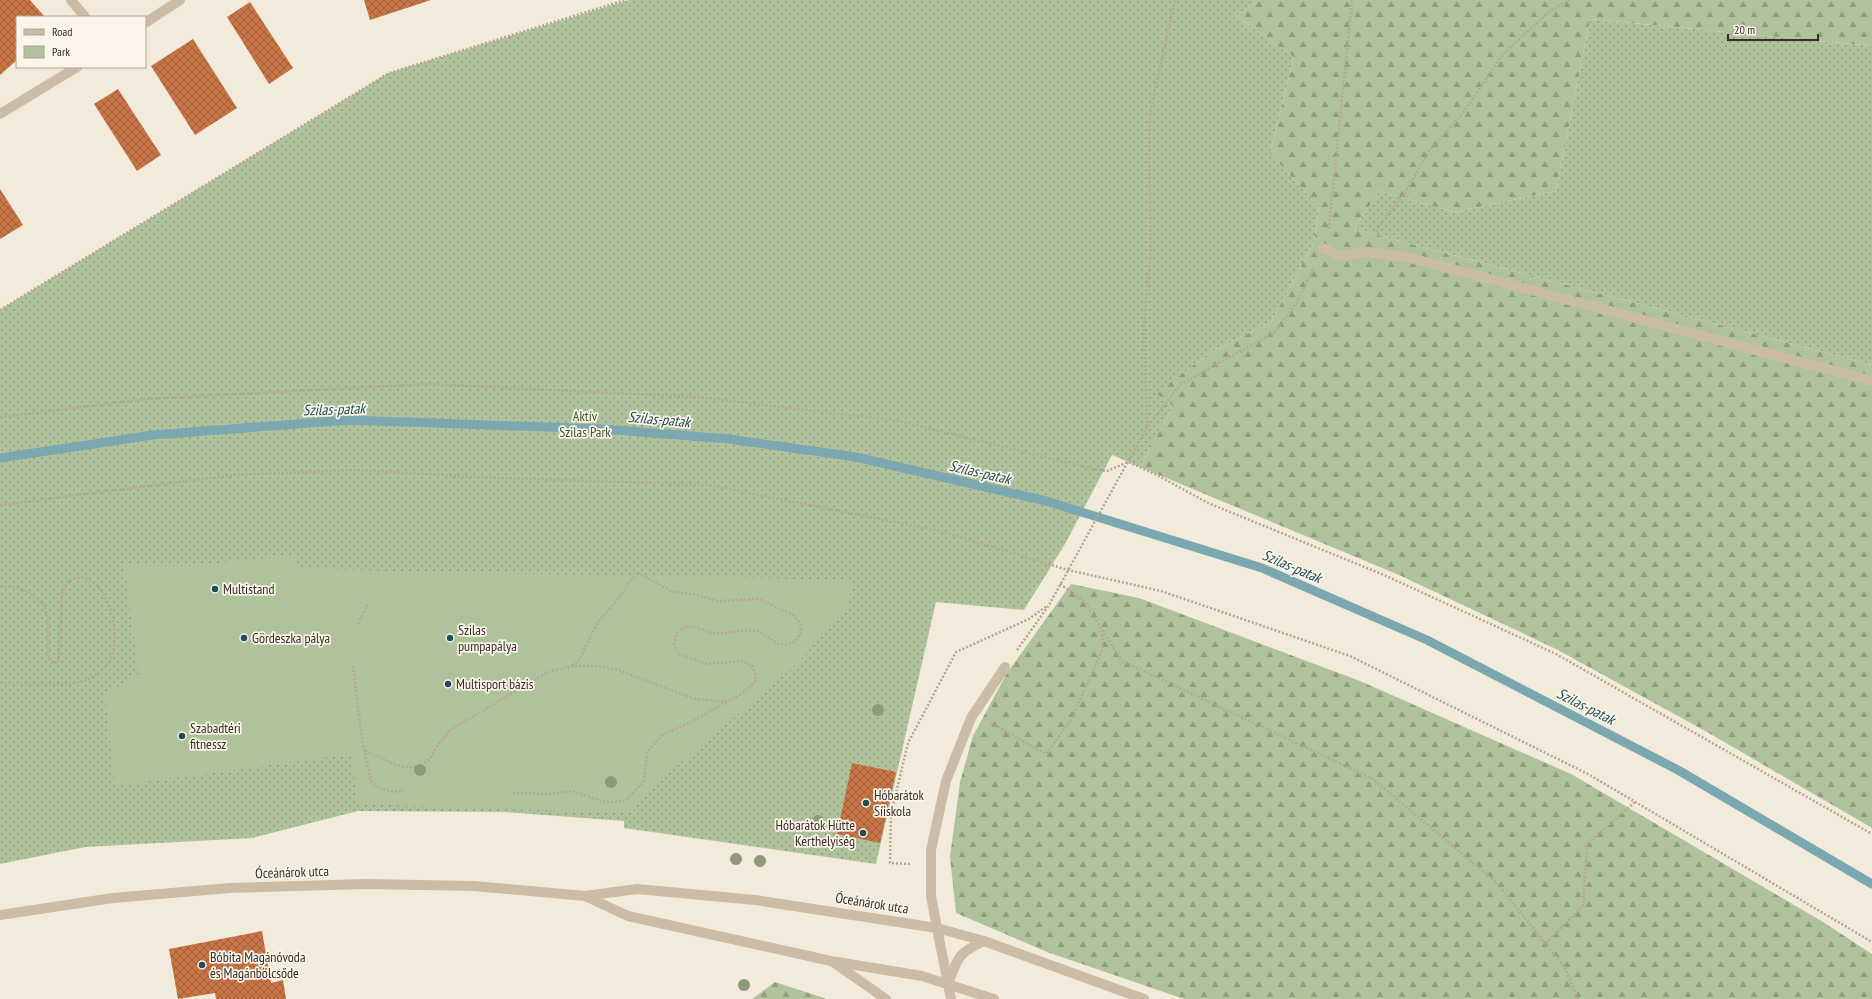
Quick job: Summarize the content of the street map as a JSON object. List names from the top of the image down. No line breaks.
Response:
{"streets":{"street":["Óceánárok utca"]},"water":["Szilas-patak"],"parks":["Aktív Szilas Park"],"places":["Multistand","Gördeszka pálya","Szilas pumpapálya","Multisport bázis","Szabadtéri fitnessz","Hóbarátok Síiskola","Hóbarátok Hütte Kerthelyiség","Bóbita Magánóvoda és Magánbölcsőde"],"legend":["Road","Park"],"scale_bar":"20 m"}
